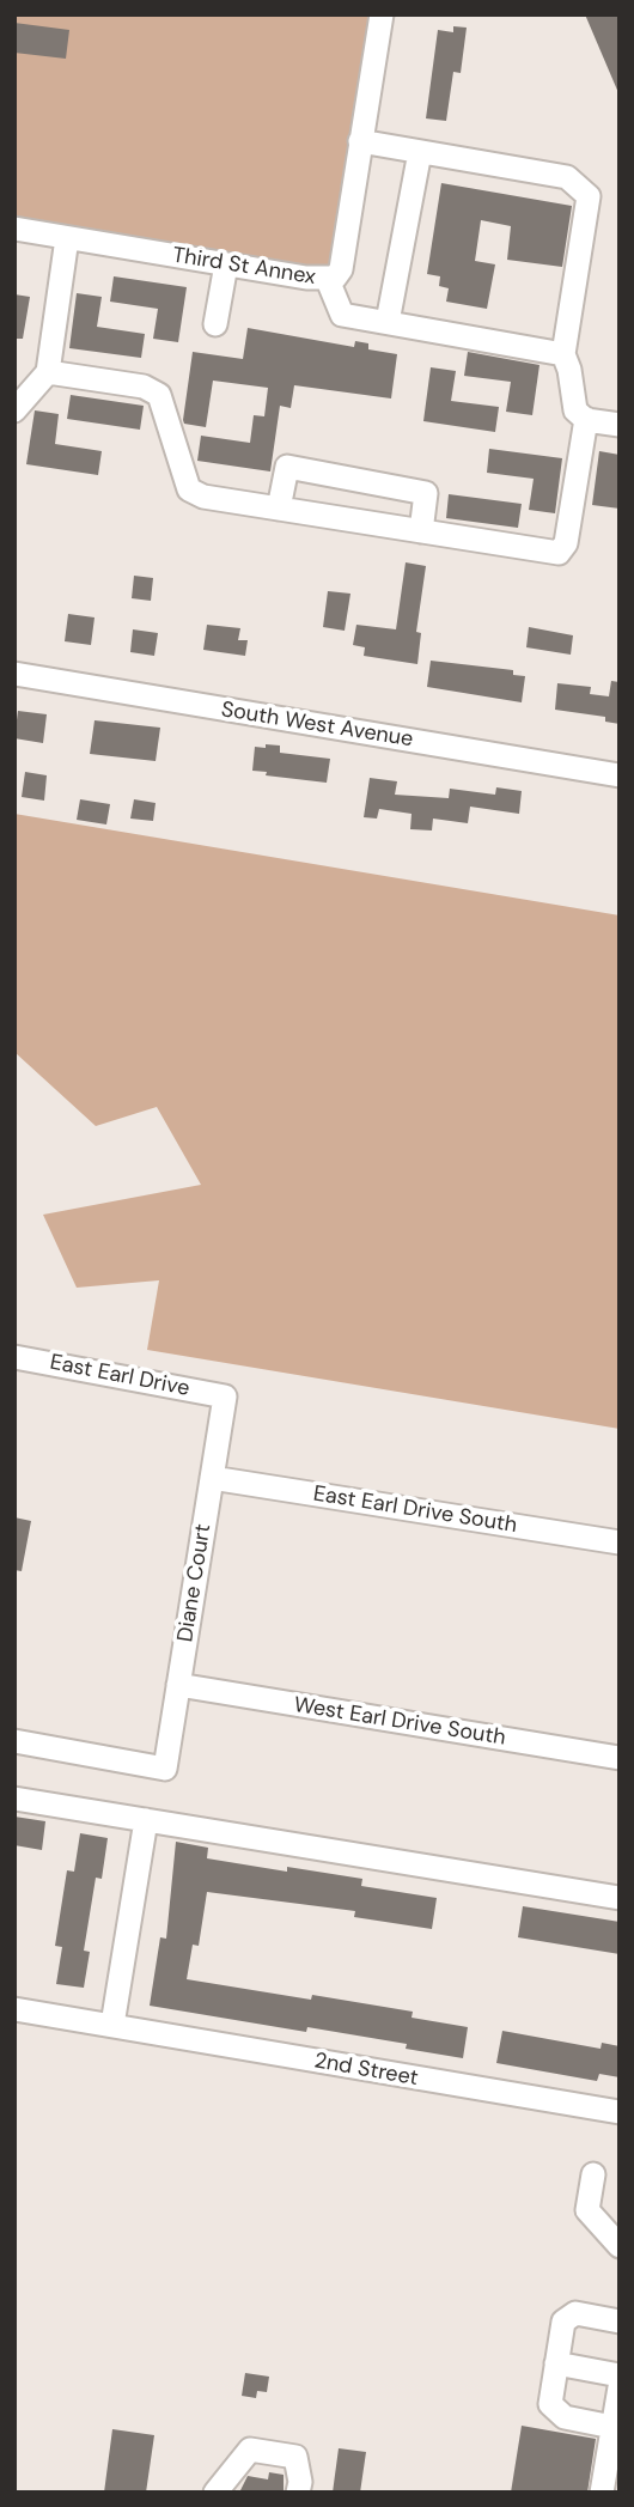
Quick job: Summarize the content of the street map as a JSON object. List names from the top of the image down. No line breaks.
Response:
{"streets":{"street":["Third St Annex","South West Avenue","East Earl Drive","East Earl Drive South","Diane Court","West Earl Drive South","2nd Street"]},"crossings":[["East Earl Drive","Diane Court"],["East Earl Drive South","Diane Court"],["Diane Court","West Earl Drive South"]]}
